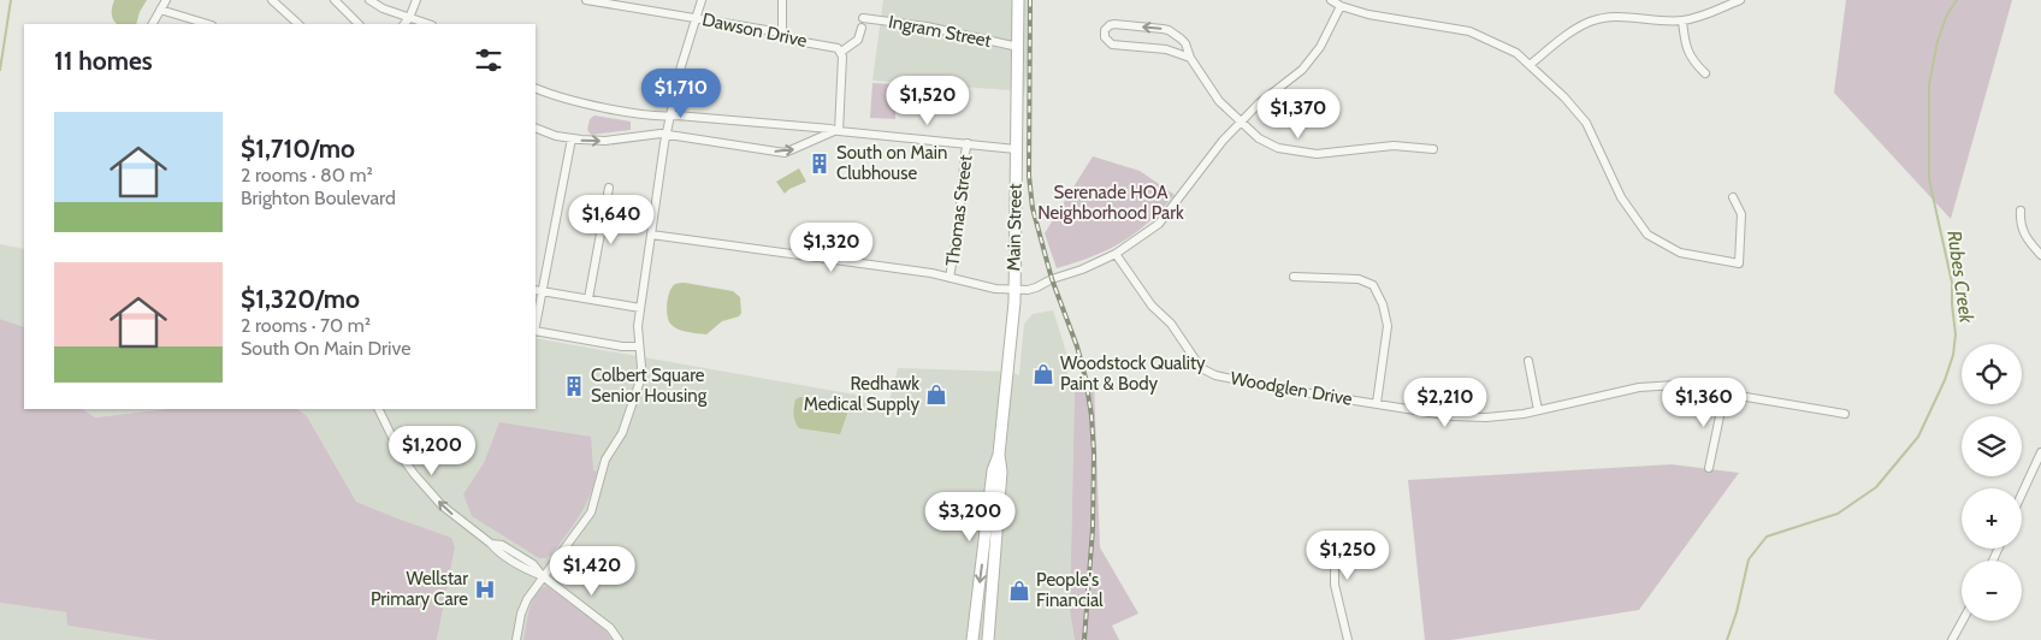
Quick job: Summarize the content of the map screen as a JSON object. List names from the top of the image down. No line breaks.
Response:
{"streets":{"main road":["Main Street"],"street":["Dawson Drive","Ingram Street","Thomas Street","Woodglen Drive"]},"crossings":[["Ingram Street","Main Street"]],"water":["Rubes Creek"],"parks":["Serenade HOA Neighborhood Park"],"places":{"building":["South on Main Clubhouse","Colbert Square Senior Housing"],"shop":["Woodstock Quality Paint & Body","Redhawk Medical Supply","People's Financial"],"hospital":["Wellstar Primary Care"]},"page":{"heading":"11 homes","price":["$1,710","$1,520","$1,370","$1,640","$1,320","$2,210","$1,360","$1,200","$3,200","$1,250","$1,420"],"list":[{"name":"$1,710/mo","note":"2 rooms · 80 m² · Brighton Boulevard"},{"name":"$1,320/mo","note":"2 rooms · 70 m² · South On Main Drive"}],"map_buttons":["+","−"]}}
